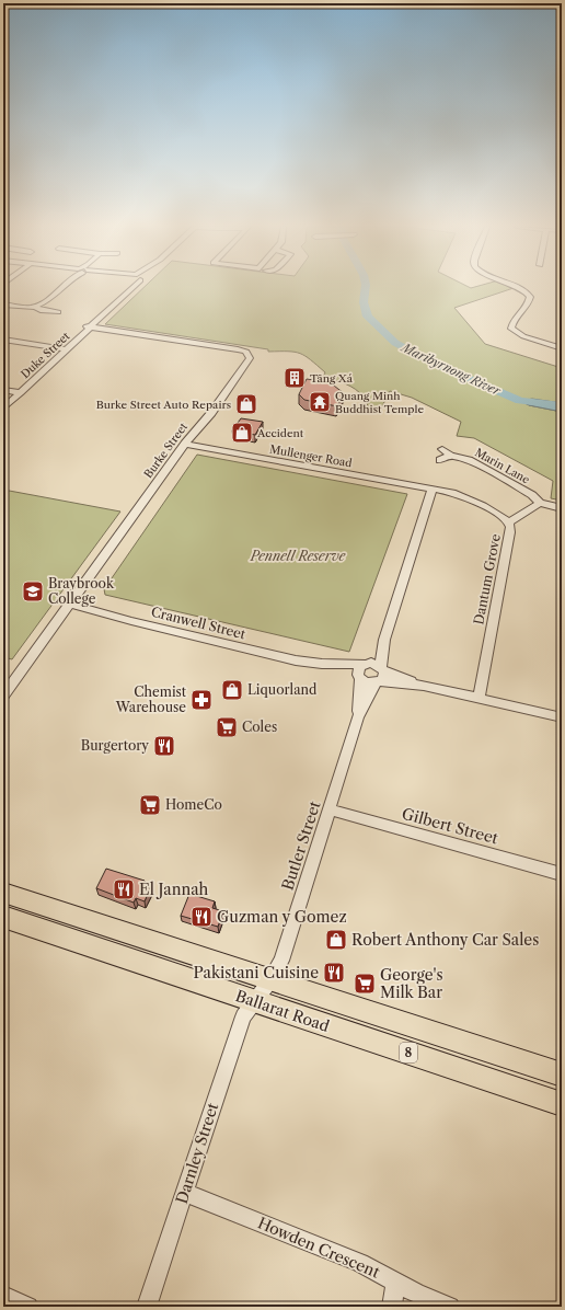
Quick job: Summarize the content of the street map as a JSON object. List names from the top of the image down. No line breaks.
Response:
{"streets":{"highway":["Ballarat Road","8"],"street":["Duke Street","Burke Street","Mullenger Road","Marin Lane","Dantum Grove","Cranwell Street","Gilbert Street","Butler Street","Darnley Street","Howden Crescent"]},"crossings":[["Duke Street","Burke Street"],["Burke Street","Mullenger Road"],["Burke Street","Cranwell Street"],["Mullenger Road","Dantum Grove"],["Cranwell Street","Butler Street"],["Gilbert Street","Butler Street"],["Butler Street","Ballarat Road"],["Butler Street","Darnley Street"],["Ballarat Road","Darnley Street"],["Darnley Street","Howden Crescent"]],"water":["Maribyrnong River"],"parks":["Pennell Reserve"],"places":{"building":["Tăng Xá"],"temple":["Quang Minh Buddhist Temple"],"shop":["Burke Street Auto Repairs","Accident","Liquorland","Robert Anthony Car Sales"],"school or university":["Braybrook College"],"pharmacy":["Chemist Warehouse"],"supermarket":["Coles","HomeCo","George's Milk Bar"],"restaurant":["Burgertory","El Jannah","Guzman y Gomez","Pakistani Cuisine"]}}
